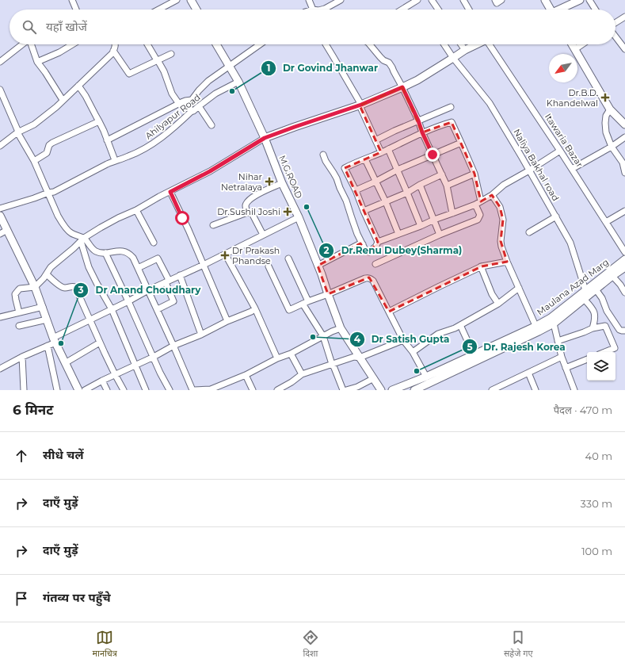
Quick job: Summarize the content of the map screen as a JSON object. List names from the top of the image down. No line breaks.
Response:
{"streets":{"street":["Ahilyapur Road","Itawaria Bazar","Naliya Bakhal road","M.G.ROAD","Maulana Azad Marg"]},"crossings":[["Ahilyapur Road","M.G.ROAD"],["Naliya Bakhal road","Maulana Azad Marg"]],"places":{"other":["Dr Govind Jhanwar","Dr.Renu Dubey(Sharma)","Dr Satish Gupta","Dr Anand Choudhary","Dr. Rajesh Korea"],"health":["Dr.B.D. Khandelwal","Nihar Netralaya","Dr.Sushil Joshi","Dr Prakash Phandse"]},"north":"bottom left","page":{"search":"यहाँ खोजें","heading":["6 मिनट","पैदल · 470 m"],"list":[["सीधे चलें","40 m"],["दाएँ मुड़ें","330 m"],["दाएँ मुड़ें","100 m"],"गंतव्य पर पहुँचे"],"nav":["मानचित्र","दिशा","सहेजे गए"]}}
